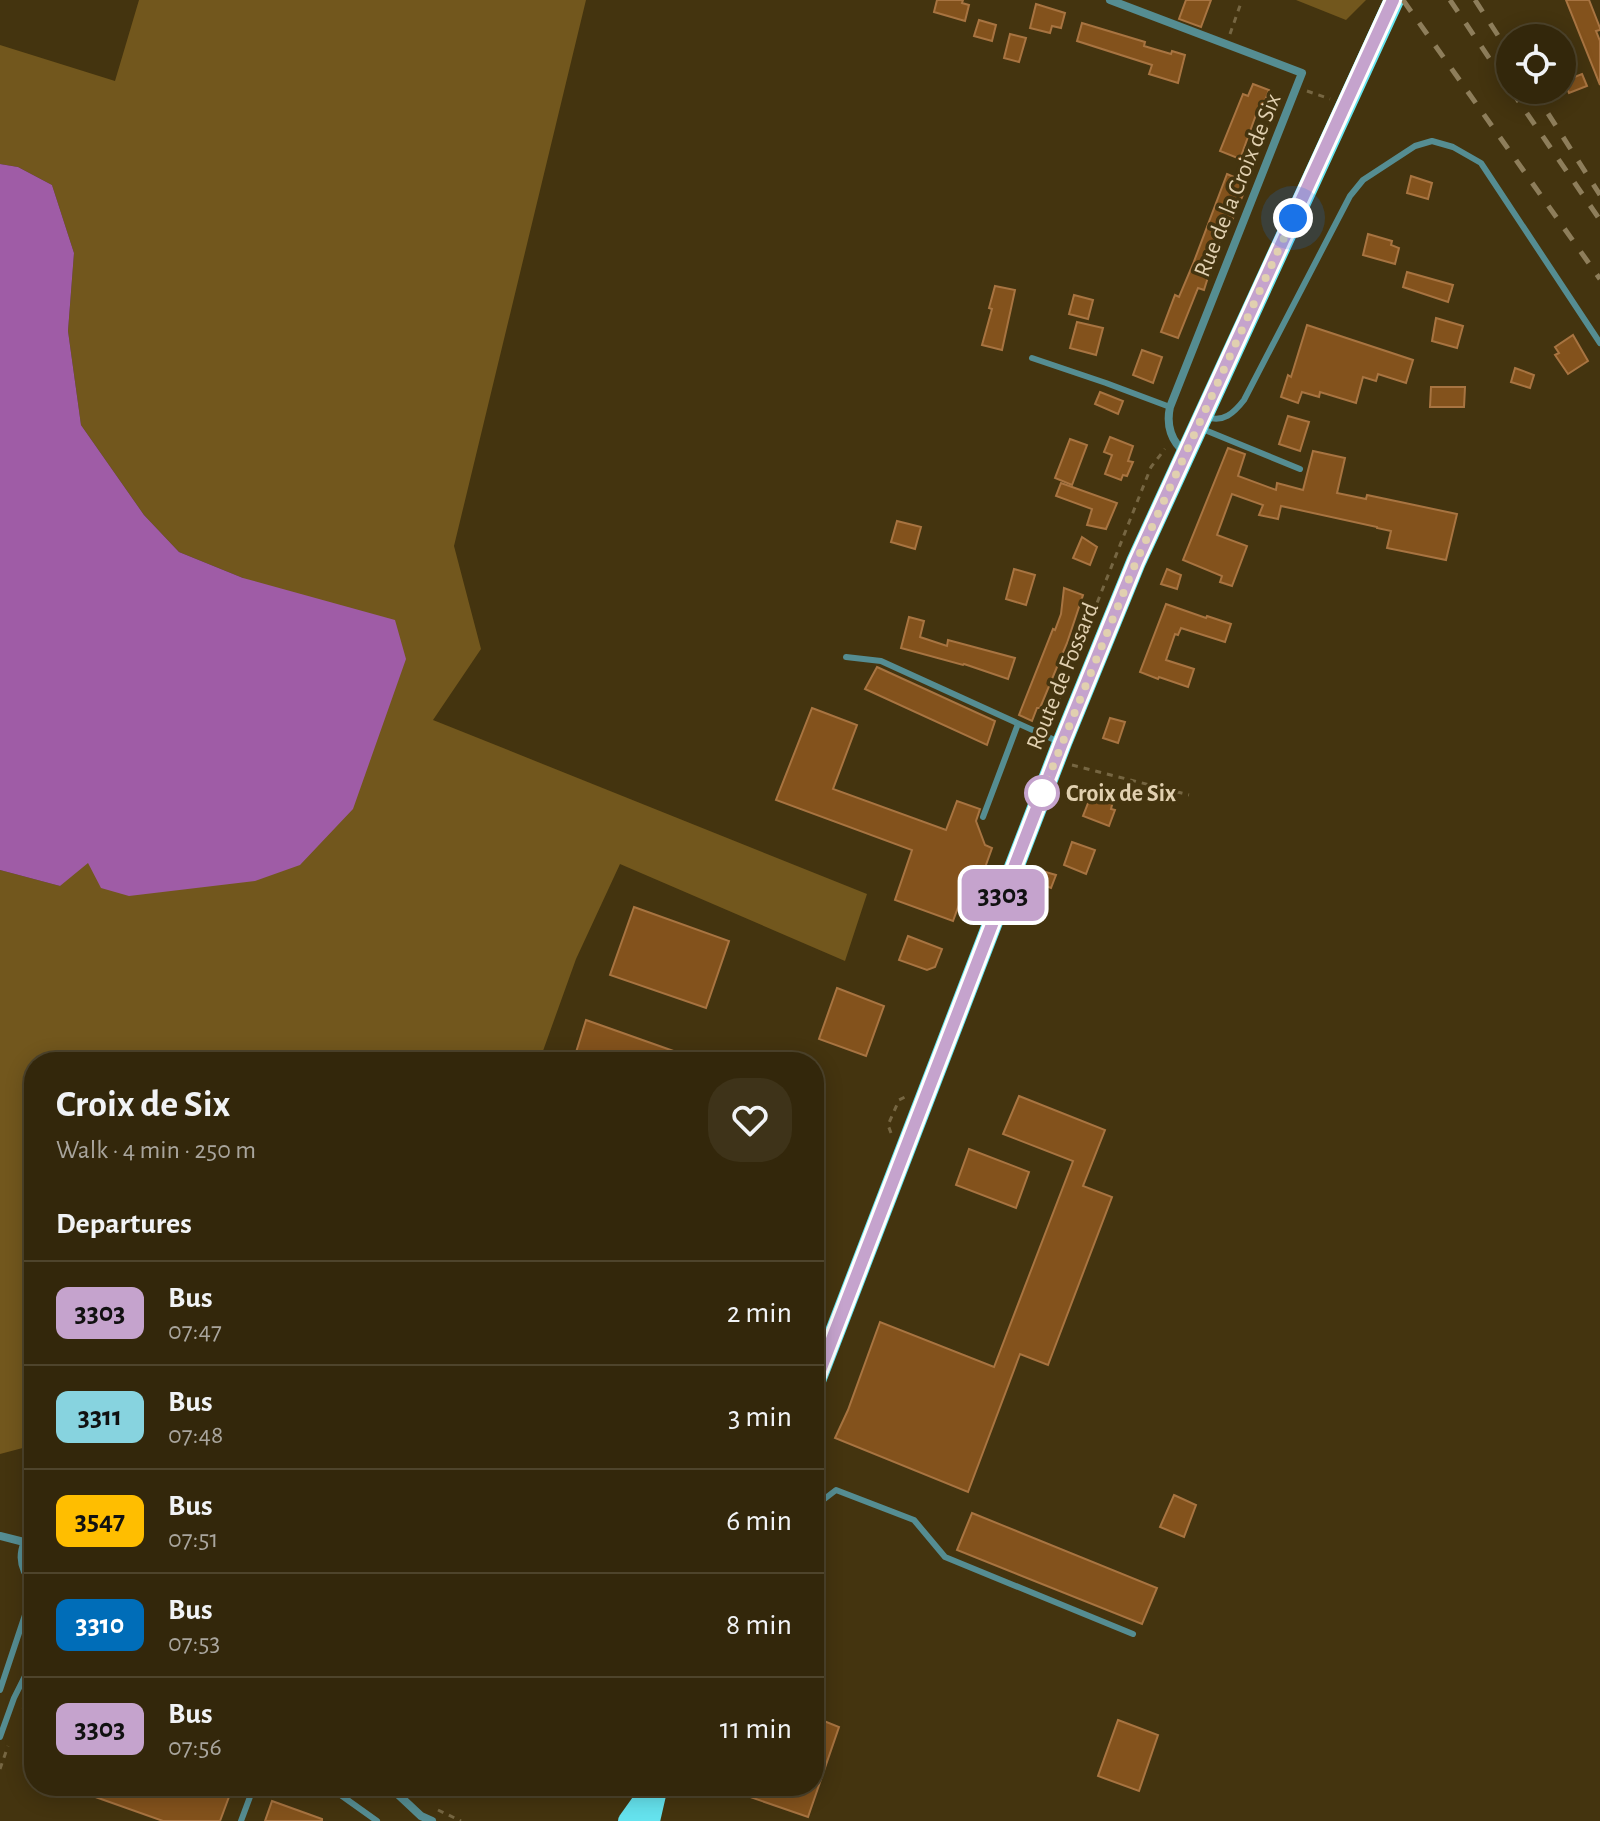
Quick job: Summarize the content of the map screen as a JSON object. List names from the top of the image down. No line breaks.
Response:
{"streets":{"main road":["Route de Fossard"],"street":["Rue de la Croix de Six"]},"places":["Croix de Six"],"lines":["bus line 3303"],"page":{"on_map":"3303","heading":[["Croix de Six","Walk · 4 min · 250 m"],"Departures"],"list":[{"mark":"3303","name":"Bus","note":"07:47","value":"2 min"},{"mark":"3311","name":"Bus","note":"07:48","value":"3 min"},{"mark":"3547","name":"Bus","note":"07:51","value":"6 min"},{"mark":"3310","name":"Bus","note":"07:53","value":"8 min"},{"mark":"3303","name":"Bus","note":"07:56","value":"11 min"}]}}
